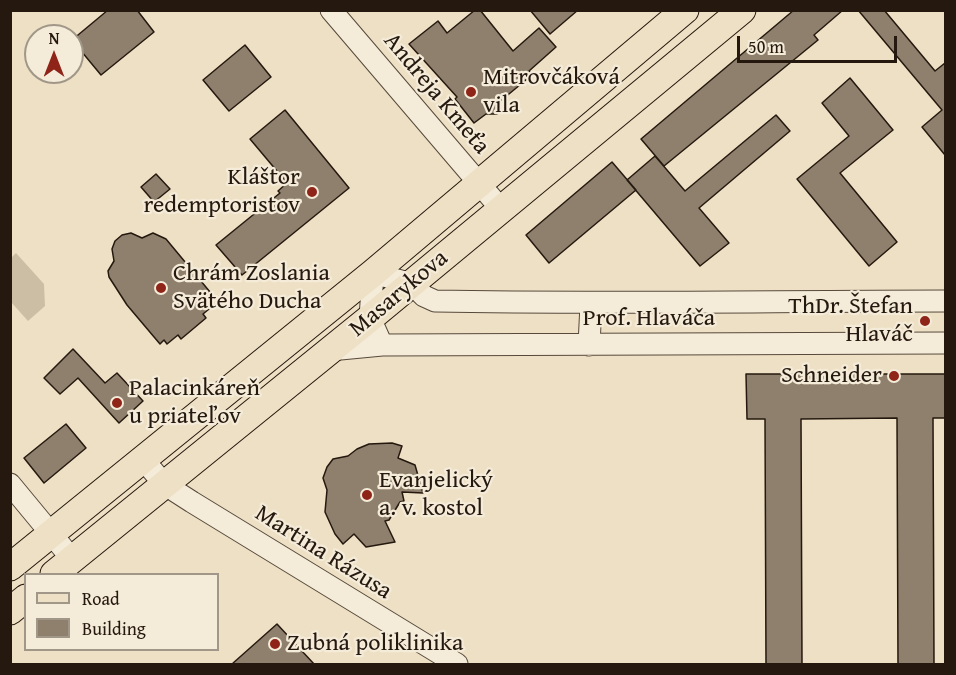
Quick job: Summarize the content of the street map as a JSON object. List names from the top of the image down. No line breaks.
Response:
{"streets":{"main road":["Masarykova"],"street":["Andreja Kmeťa","Prof. Hlaváča","Martina Rázusa"]},"crossings":[["Andreja Kmeťa","Masarykova"],["Masarykova","Prof. Hlaváča"],["Masarykova","Martina Rázusa"]],"places":["Mitrovčáková vila","Kláštor redemptoristov","Chrám Zoslania Svätého Ducha","ThDr. Štefan Hlaváč","Schneider","Palacinkáreň u priateľov","Evanjelický a. v. kostol","Zubná poliklinika"],"legend":["Road","Building"],"scale_bar":"50 m","north":"top"}
